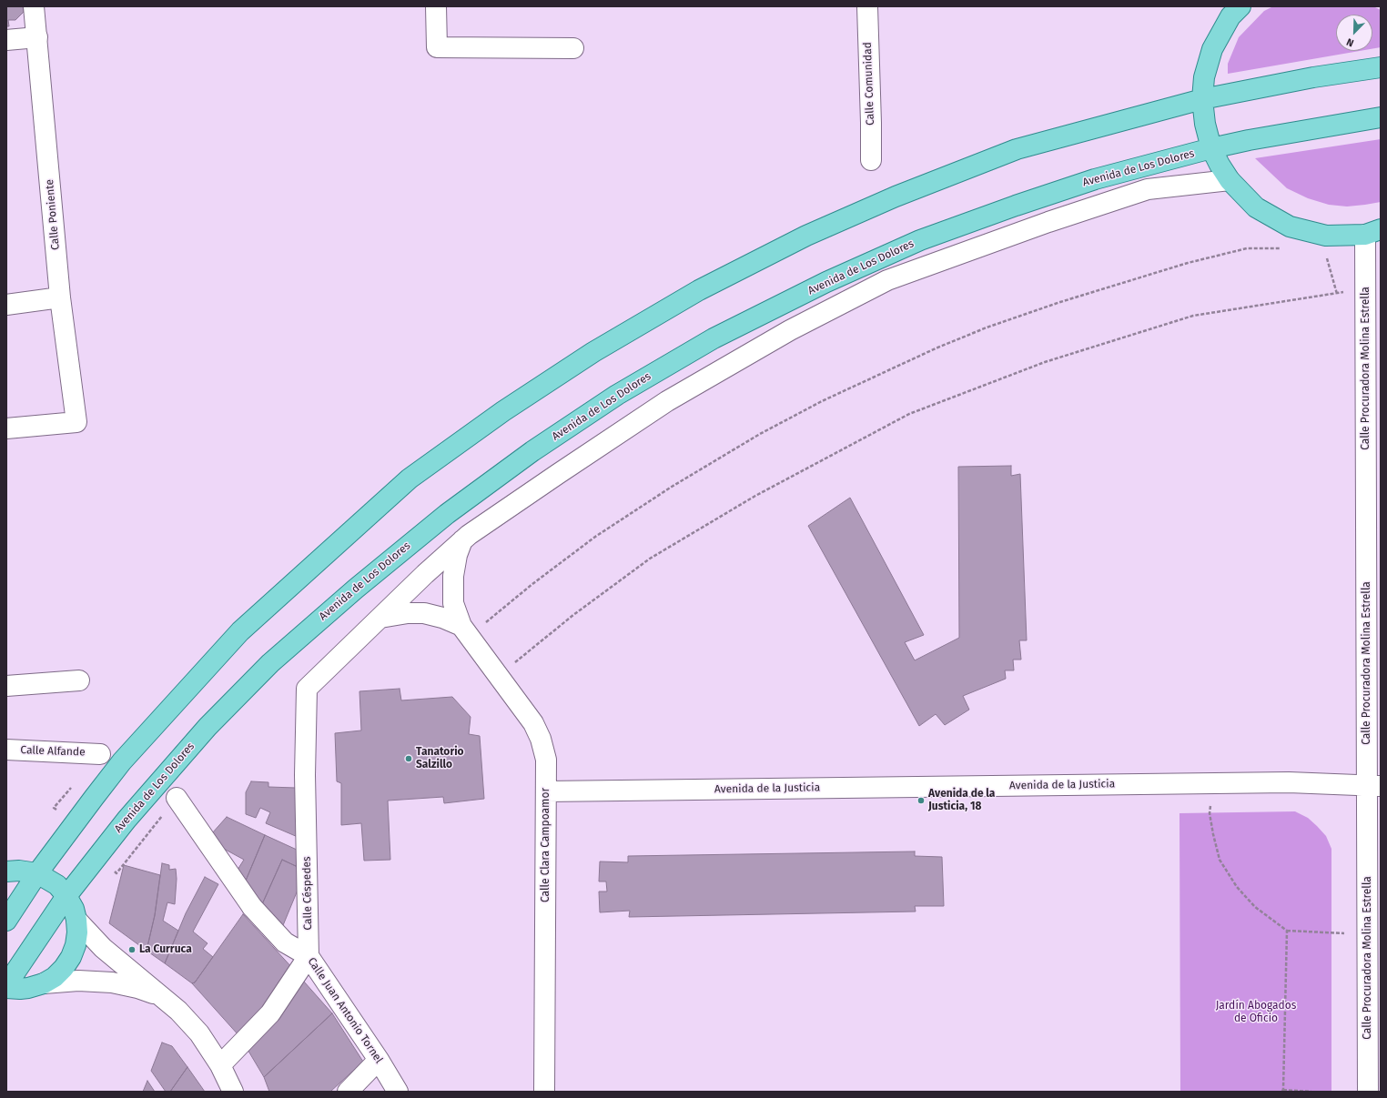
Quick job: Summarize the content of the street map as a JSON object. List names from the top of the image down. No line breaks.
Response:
{"streets":{"main road":["Avenida de Los Dolores"],"street":["Calle Comunidad","Calle Poniente","Calle Procuradora Molina Estrella","Calle Alfande","Avenida de la Justicia","Calle Clara Campoamor","Calle Céspedes","Calle Juan Antonio Tornel"]},"crossings":[["Calle Procuradora Molina Estrella","Avenida de la Justicia"],["Avenida de la Justicia","Calle Clara Campoamor"],["Calle Clara Campoamor","Calle Céspedes"],["Calle Céspedes","Calle Juan Antonio Tornel"]],"parks":["Jardín Abogados de Oficio"],"places":["Tanatorio Salzillo","Avenida de la Justicia, 18","La Curruca"],"north":"bottom left"}
